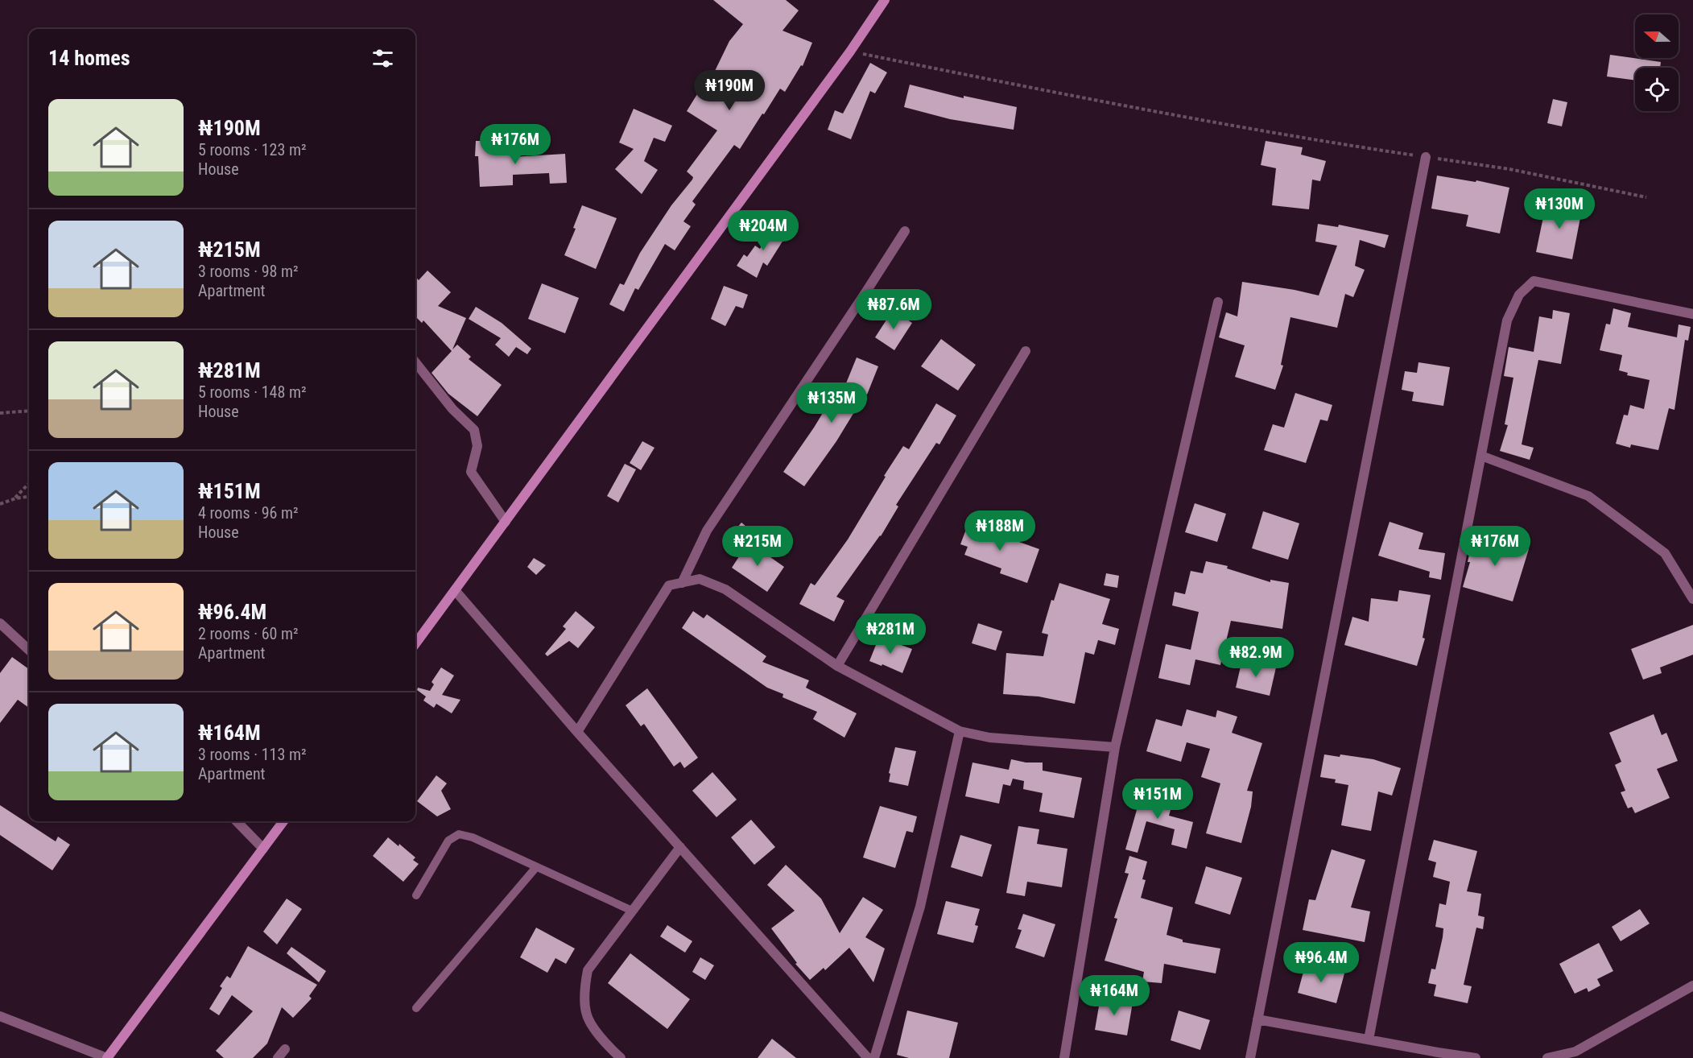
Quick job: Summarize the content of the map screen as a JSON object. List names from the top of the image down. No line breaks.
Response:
{"north":"left","page":{"heading":"14 homes","price":["₦190M","₦176M","₦130M","₦204M","₦87.6M","₦135M","₦188M","₦215M","₦176M","₦281M","₦82.9M","₦151M","₦96.4M","₦164M"],"list":[{"name":"₦190M","note":"5 rooms · 123 m² · House"},{"name":"₦215M","note":"3 rooms · 98 m² · Apartment"},{"name":"₦281M","note":"5 rooms · 148 m² · House"},{"name":"₦151M","note":"4 rooms · 96 m² · House"},{"name":"₦96.4M","note":"2 rooms · 60 m² · Apartment"},{"name":"₦164M","note":"3 rooms · 113 m² · Apartment"}]}}
